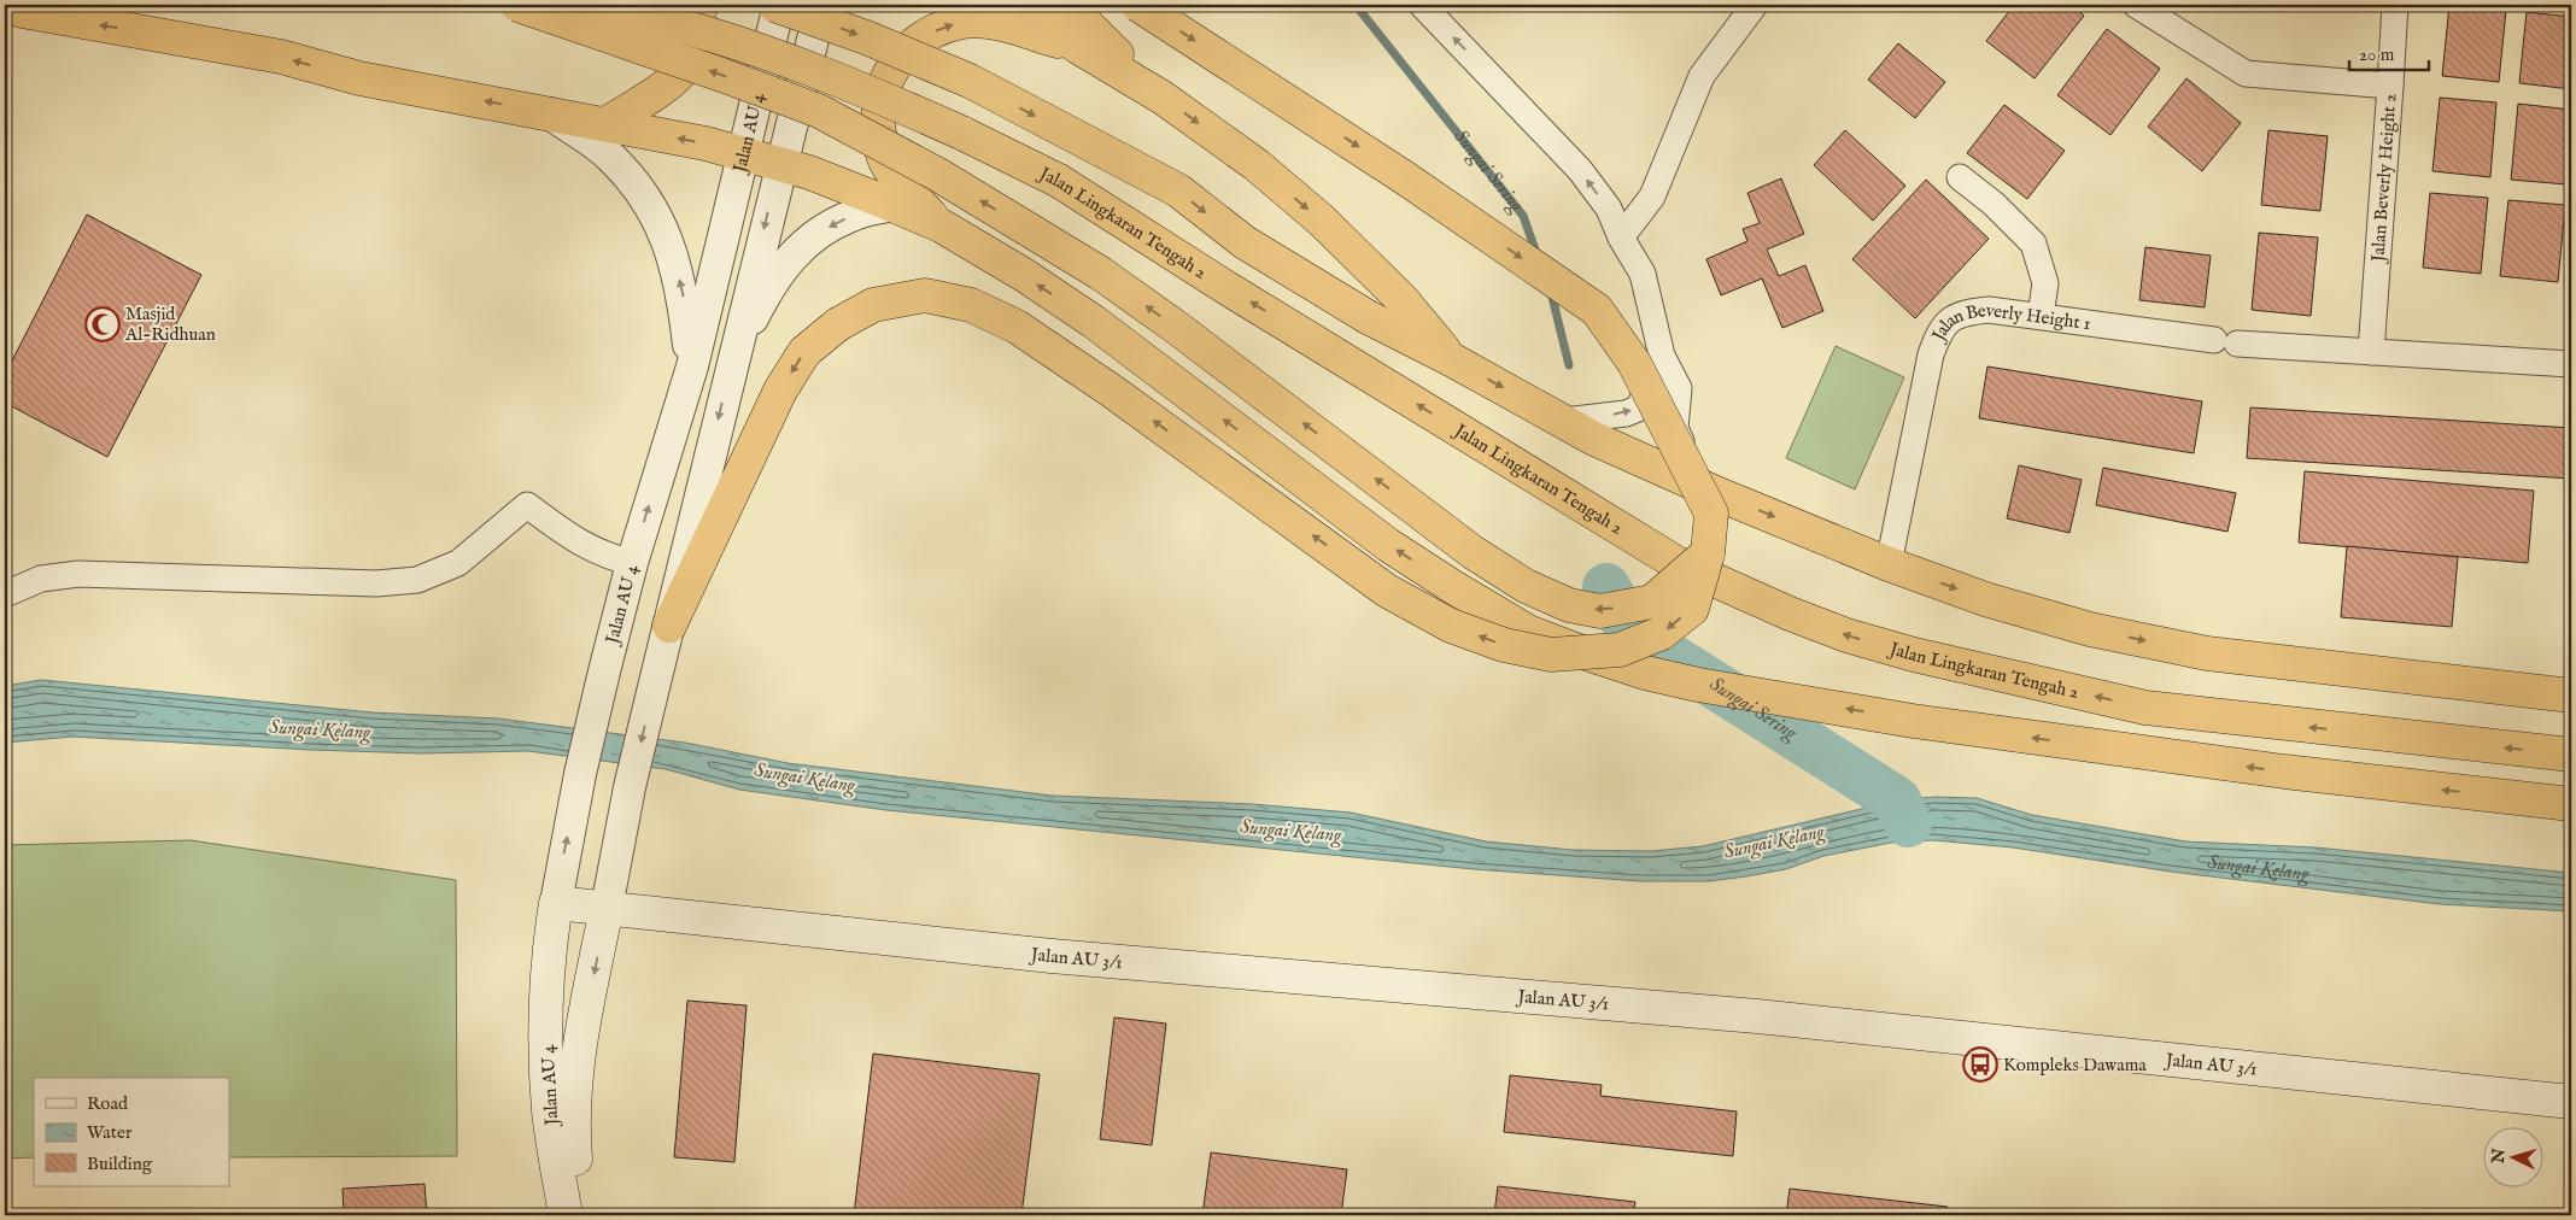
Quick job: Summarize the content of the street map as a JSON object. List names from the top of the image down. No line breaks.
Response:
{"streets":{"highway":["Jalan Lingkaran Tengah 2"],"main road":["Jalan AU 4","Jalan AU 3/1"],"street":["Jalan Beverly Height 2","Jalan Beverly Height 1"]},"crossings":[["Jalan AU 4","Jalan AU 3/1"],["Jalan Beverly Height 2","Jalan Beverly Height 1"]],"water":["Sungai Sering","Sungai Kelang"],"places":{"mosque":["Masjid Al-Ridhuan"],"bus stop":["Kompleks Dawama"]},"legend":["Road","Water","Building"],"scale_bar":"20 m","north":"left"}
